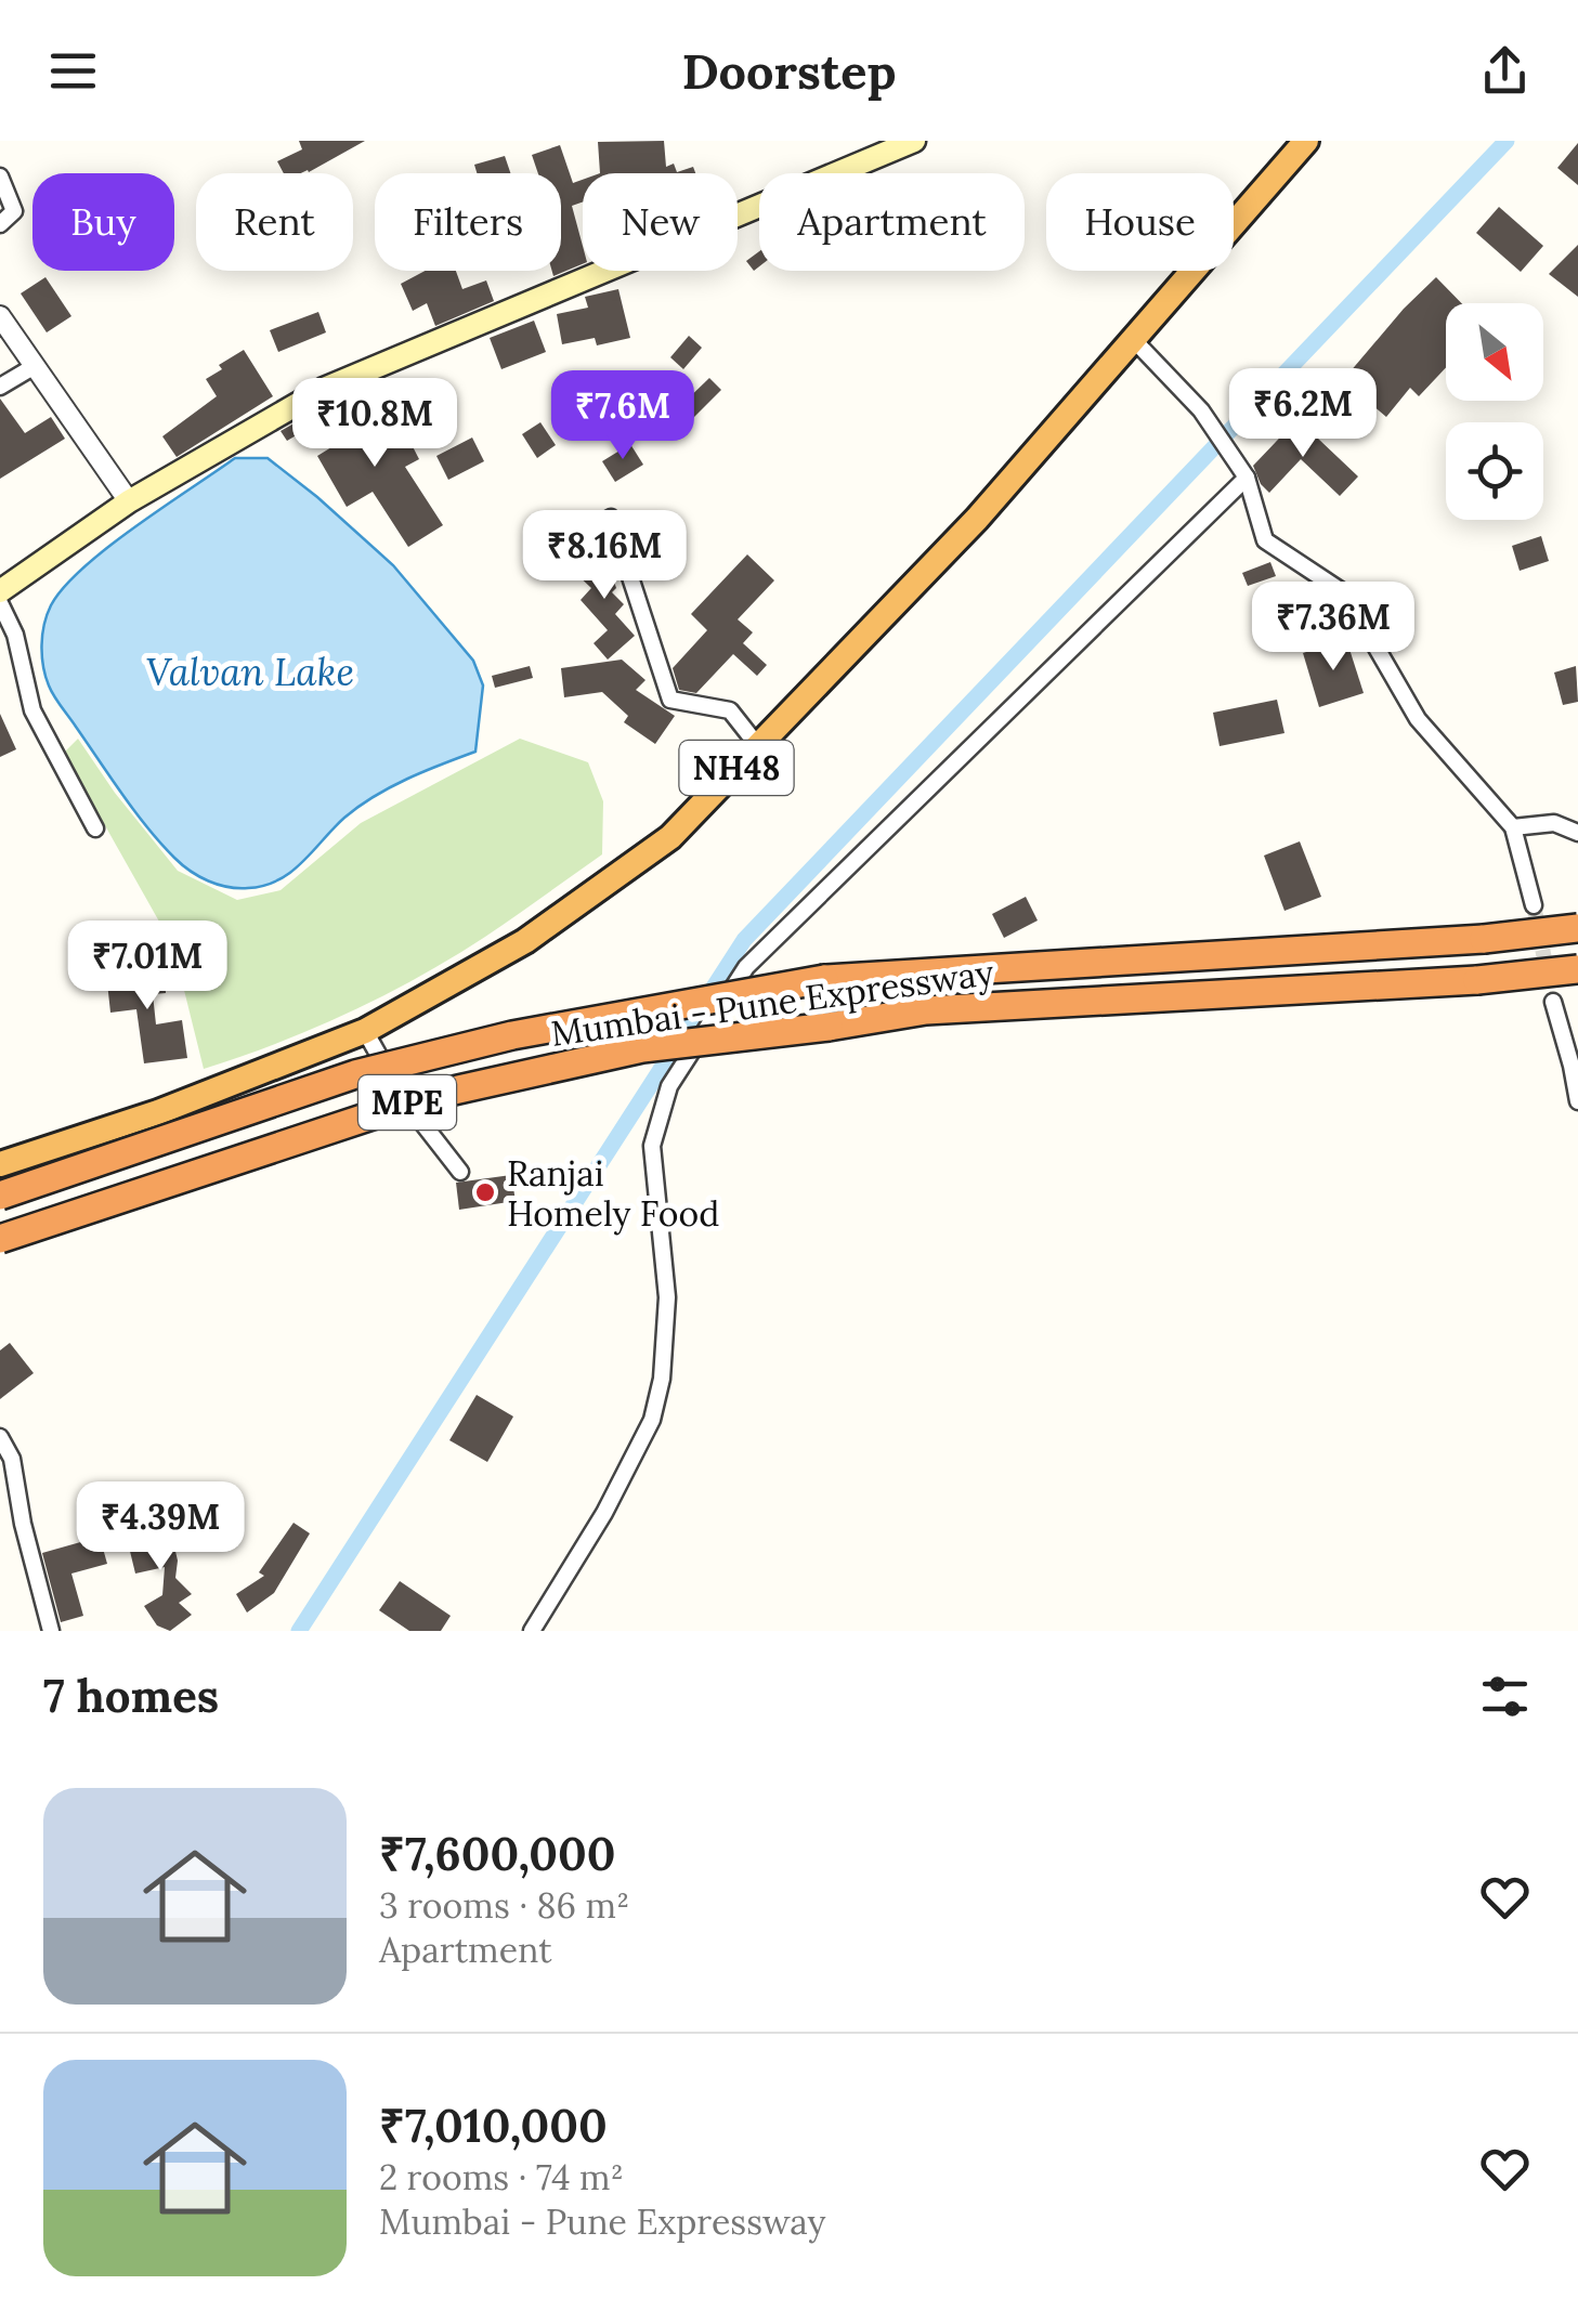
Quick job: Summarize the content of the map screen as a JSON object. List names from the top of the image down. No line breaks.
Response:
{"streets":{"highway":["NH48","Mumbai - Pune Expressway","MPE"]},"water":["Valvan Lake"],"places":["Ranjai Homely Food"],"north":"bottom right","page":{"header":"Doorstep","chip":["Buy","Rent","Filters","New","Apartment","House"],"price":["₹6.2M","₹7.6M","₹10.8M","₹8.16M","₹7.36M","₹7.01M","₹4.39M"],"heading":"7 homes","list":[{"name":"₹7,600,000","note":"3 rooms · 86 m² · Apartment"},{"name":"₹7,010,000","note":"2 rooms · 74 m² · Mumbai - Pune Expressway"}]}}
